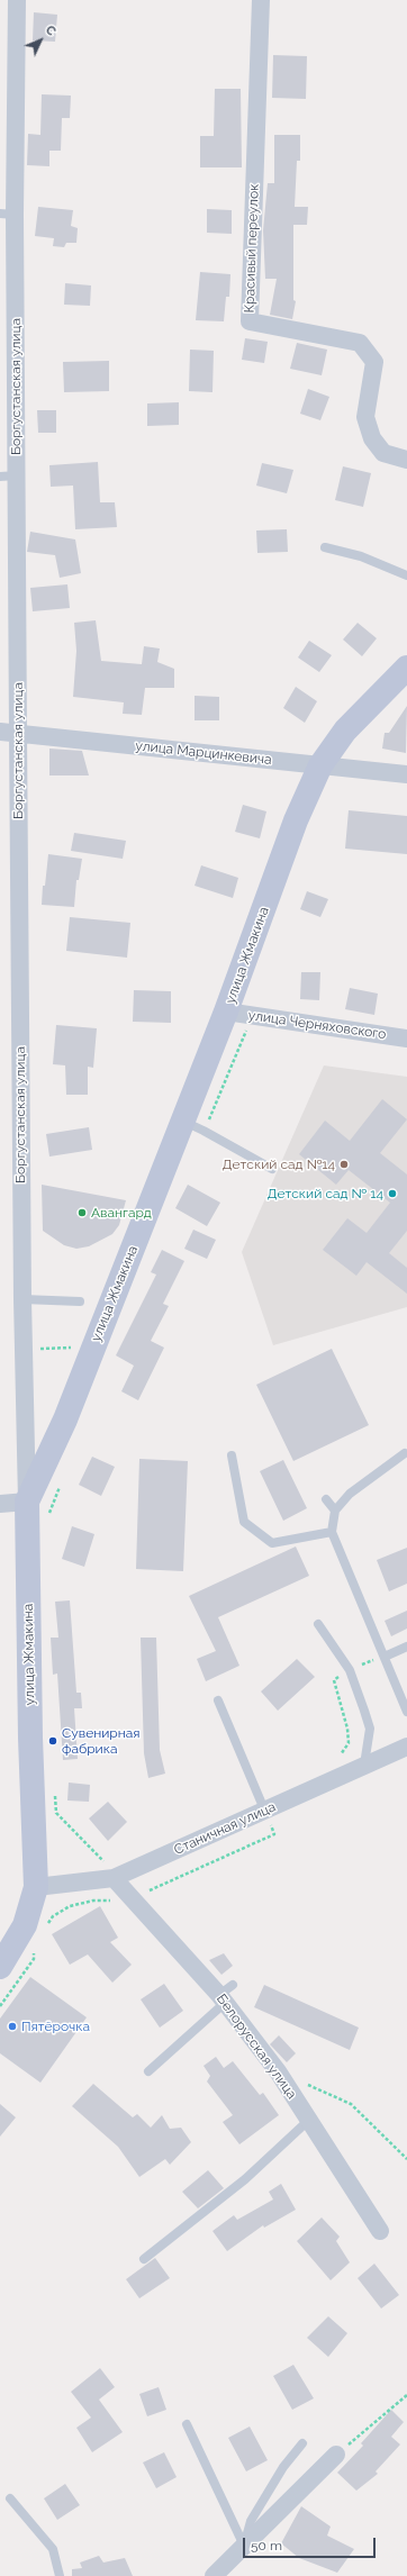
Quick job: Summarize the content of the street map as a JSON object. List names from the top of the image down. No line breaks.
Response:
{"streets":{"street":["Красивый переулок","Боргустанская улица","улица Марцинкевича","улица Жмакина","улица Черняховского","Станичная улица","Белорусская улица"]},"crossings":[["Боргустанская улица","улица Марцинкевича"],["Боргустанская улица","улица Жмакина"],["улица Марцинкевича","улица Жмакина"],["улица Жмакина","улица Черняховского"],["улица Жмакина","Станичная улица"],["Станичная улица","Белорусская улица"]],"places":["Детский сад №14","Детский сад № 14","Авангард","Сувенирная фабрика","Пятёрочка"],"scale_bar":"50 m","north":"top right"}
